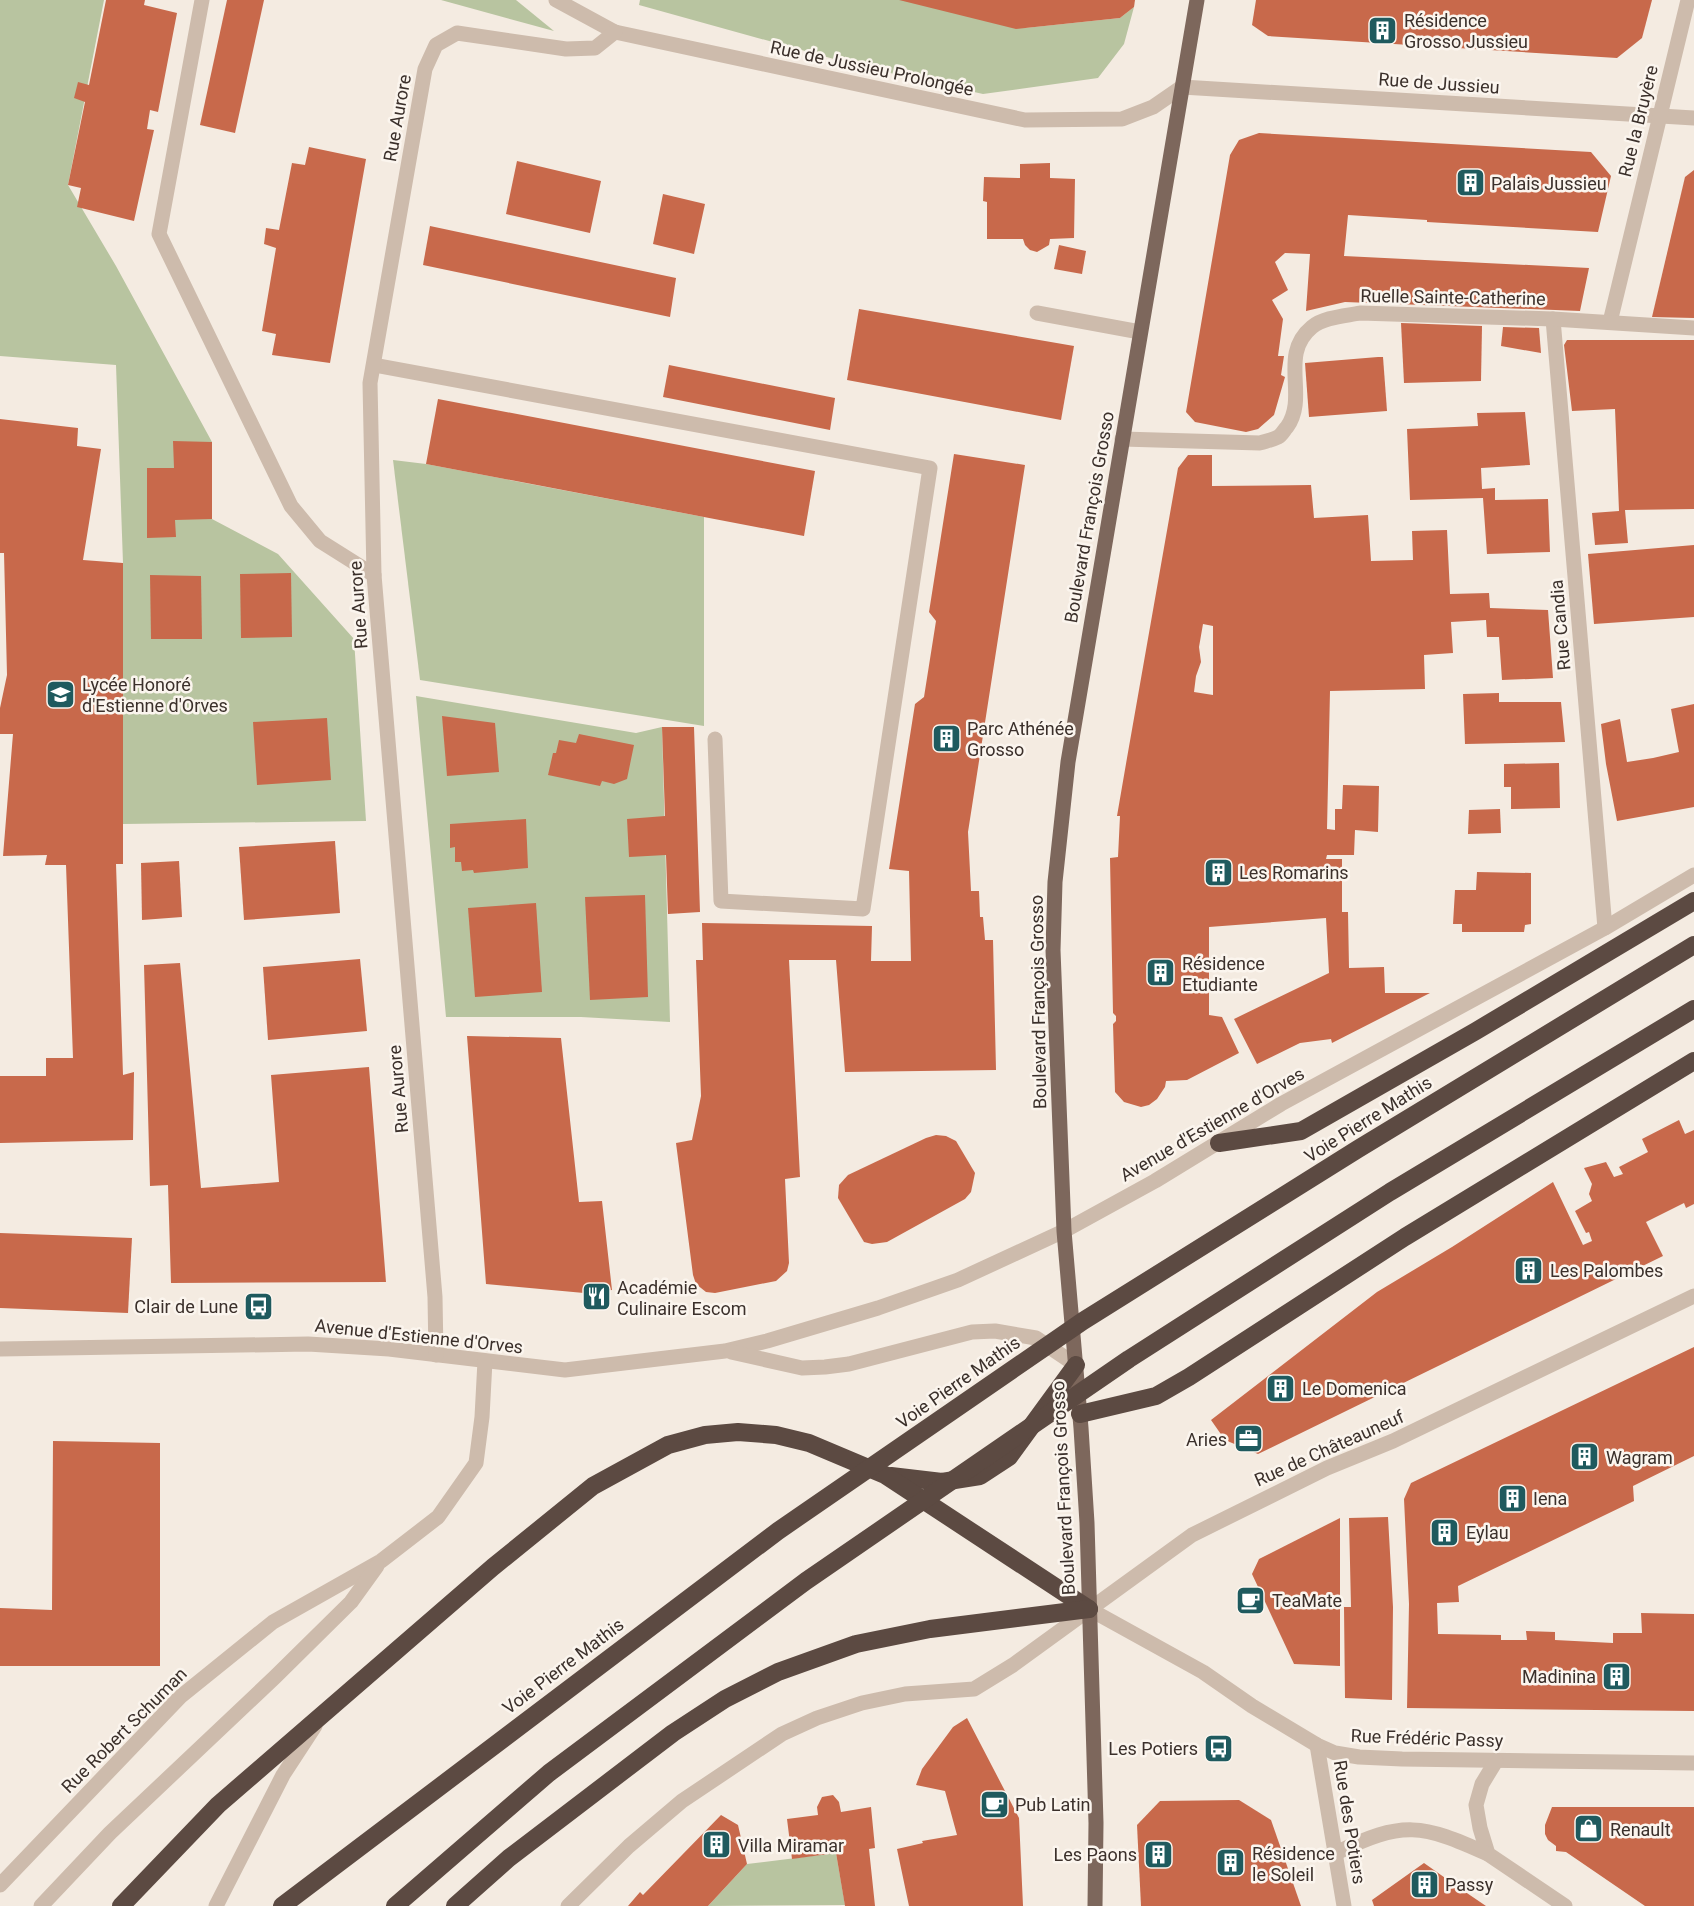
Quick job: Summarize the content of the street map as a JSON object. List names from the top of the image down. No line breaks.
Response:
{"streets":{"highway":["Voie Pierre Mathis"],"main road":["Boulevard François Grosso"],"street":["Rue de Jussieu Prolongée","Rue de Jussieu","Rue Aurore","Rue la Bruyère","Ruelle Sainte-Catherine","Rue Candia","Avenue d'Estienne d'Orves","Rue de Châteauneuf","Rue Robert Schuman","Rue Frédéric Passy","Rue des Potiers"]},"crossings":[["Rue de Jussieu Prolongée","Rue de Jussieu"],["Rue de Jussieu Prolongée","Rue Aurore"],["Rue de Jussieu Prolongée","Boulevard François Grosso"],["Rue de Jussieu","Rue la Bruyère"],["Rue de Jussieu","Boulevard François Grosso"],["Rue Aurore","Avenue d'Estienne d'Orves"],["Rue la Bruyère","Ruelle Sainte-Catherine"],["Ruelle Sainte-Catherine","Boulevard François Grosso"],["Ruelle Sainte-Catherine","Rue Candia"],["Boulevard François Grosso","Avenue d'Estienne d'Orves"],["Boulevard François Grosso","Rue de Châteauneuf"],["Boulevard François Grosso","Rue Frédéric Passy"],["Rue Candia","Avenue d'Estienne d'Orves"],["Avenue d'Estienne d'Orves","Rue Robert Schuman"],["Rue de Châteauneuf","Rue Frédéric Passy"],["Rue Frédéric Passy","Rue des Potiers"]],"places":{"building":["Résidence Grosso Jussieu","Palais Jussieu","Parc Athénée Grosso","Les Romarins","Résidence Etudiante","Les Palombes","Le Domenica","Wagram","Iena","Eylau","Madinina","Villa Miramar","Les Paons","Résidence le Soleil","Passy"],"school or university":["Lycée Honoré d'Estienne d'Orves"],"restaurant":["Académie Culinaire Escom"],"bus stop":["Clair de Lune","Les Potiers"],"office":["Aries"],"cafe":["TeaMate","Pub Latin"],"shop":["Renault"]}}
